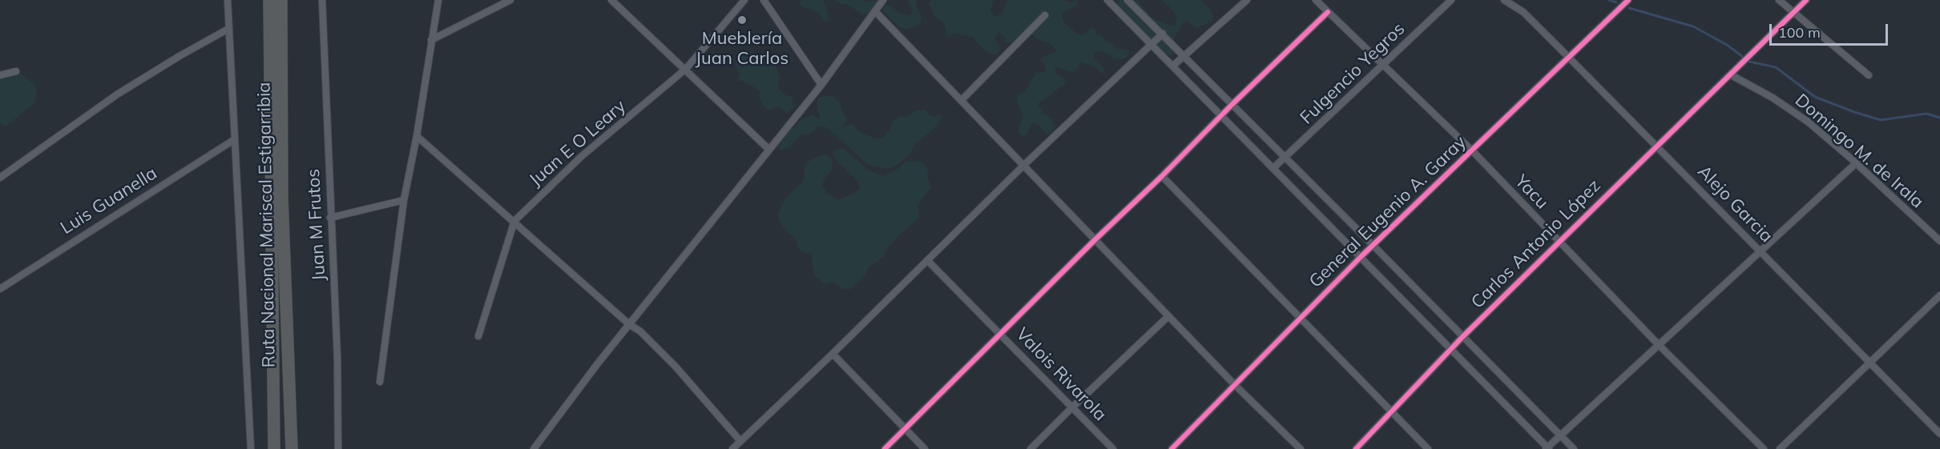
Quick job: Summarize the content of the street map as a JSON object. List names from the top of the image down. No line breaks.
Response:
{"streets":{"highway":["Ruta Nacional Mariscal Estigarribia"],"street":["Fulgencio Yegros","Juan E O Leary","Domingo M. de Irala","Yacu","Luis Guanella","Alejo Garcia","General Eugenio A. Garay","Juan M Frutos","Carlos Antonio López","Valois Rivarola"]},"crossings":[["Fulgencio Yegros","Yacu"],["Domingo M. de Irala","Carlos Antonio López"],["Yacu","General Eugenio A. Garay"],["Yacu","Carlos Antonio López"],["Alejo Garcia","General Eugenio A. Garay"],["Alejo Garcia","Carlos Antonio López"]],"places":["Mueblería Juan Carlos"],"scale_bar":"100 m"}
